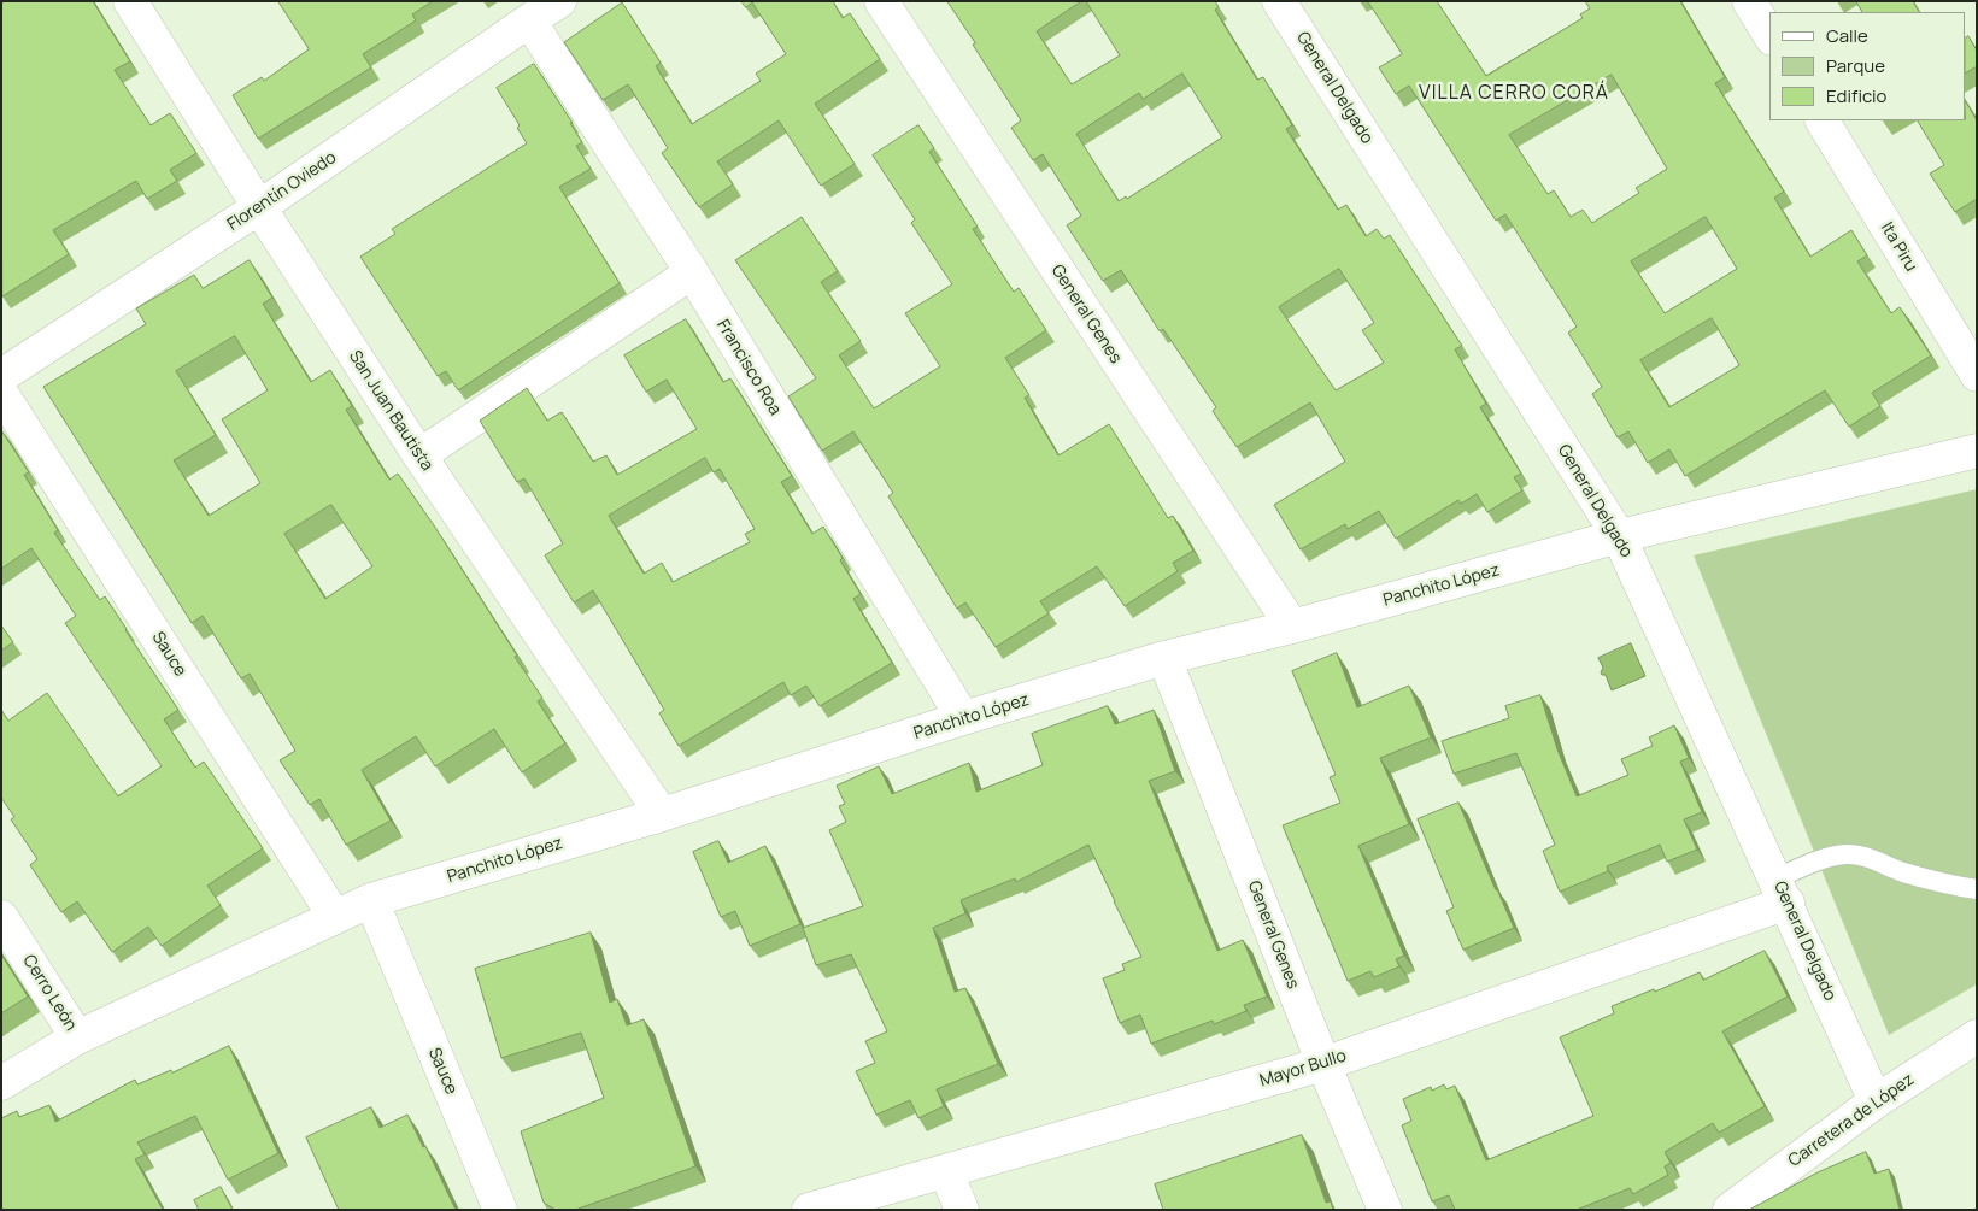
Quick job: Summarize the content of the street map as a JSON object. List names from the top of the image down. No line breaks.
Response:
{"streets":{"street":["General Delgado","Florentín Oviedo","Ita Piru","General Genes","Francisco Roa","San Juan Bautista","Panchito López","Sauce","Cerro León","Mayor Bullo","Carretera de López"]},"crossings":[["General Delgado","Panchito López"],["General Delgado","Mayor Bullo"],["General Delgado","Carretera de López"],["Florentín Oviedo","Francisco Roa"],["Florentín Oviedo","San Juan Bautista"],["General Genes","Panchito López"],["General Genes","Mayor Bullo"],["Francisco Roa","Panchito López"],["San Juan Bautista","Panchito López"],["Panchito López","Sauce"],["Panchito López","Cerro León"]],"districts":["VILLA CERRO CORÁ"],"legend":["Calle","Parque","Edificio"]}
